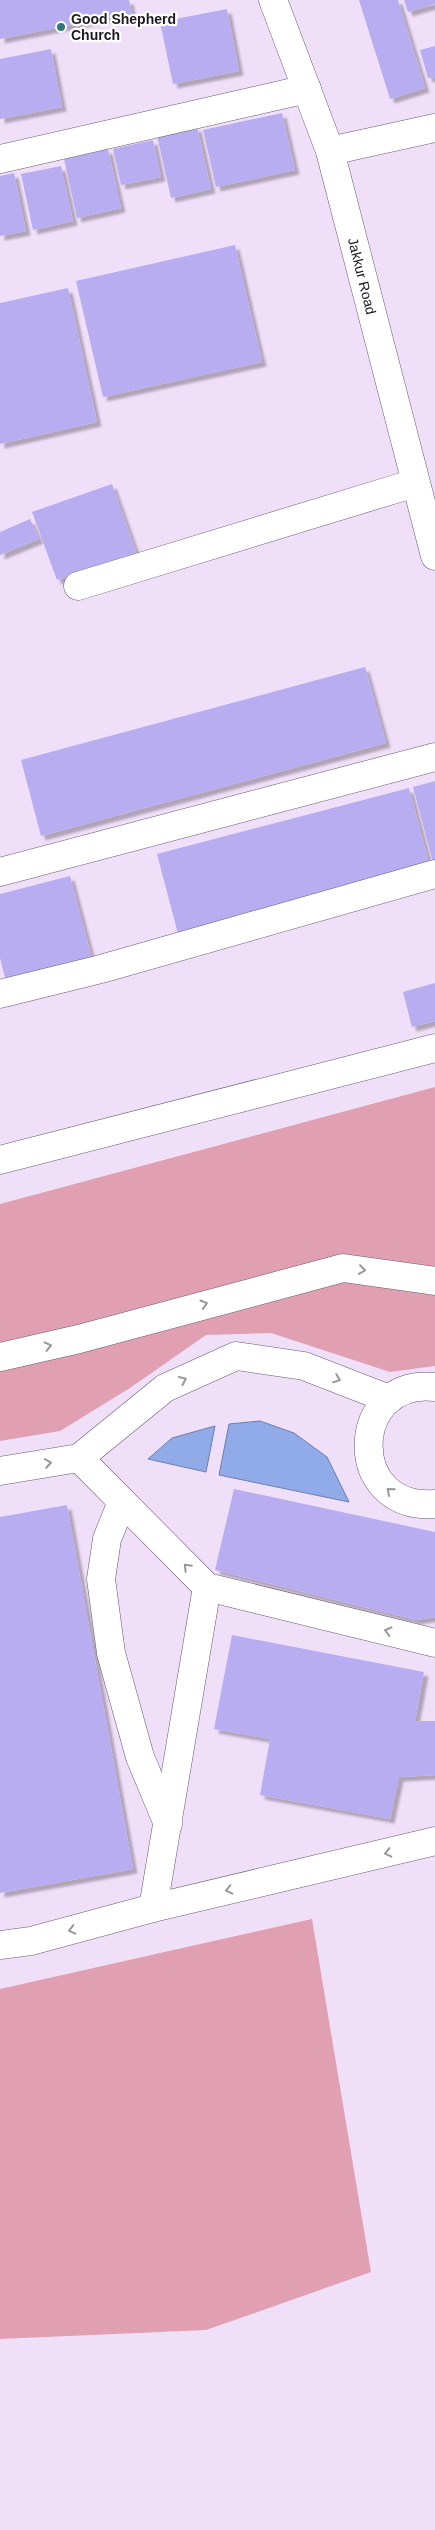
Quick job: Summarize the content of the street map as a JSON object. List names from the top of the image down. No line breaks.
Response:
{"streets":{"street":["Jakkur Road"]},"places":["Good Shepherd Church"]}
